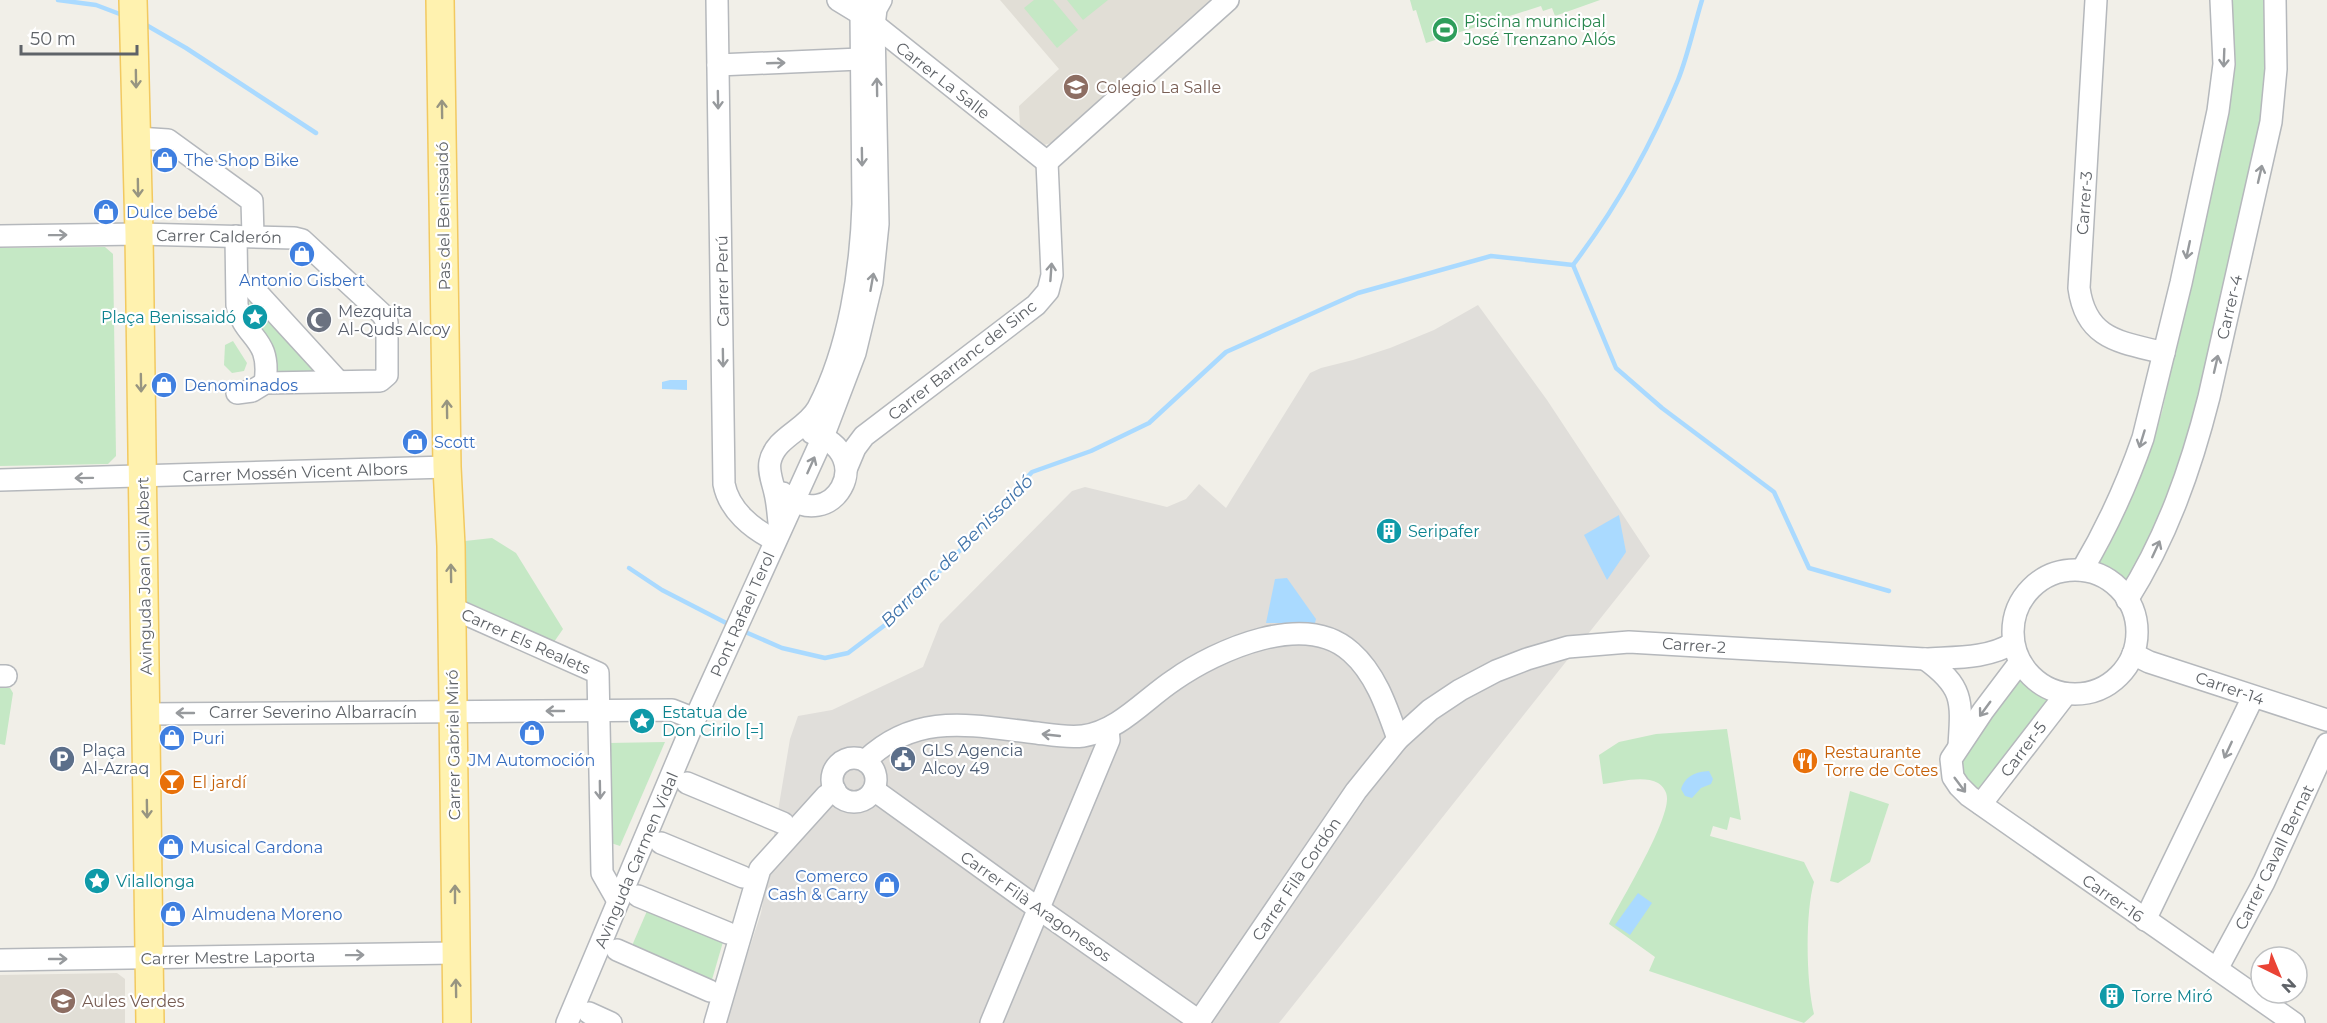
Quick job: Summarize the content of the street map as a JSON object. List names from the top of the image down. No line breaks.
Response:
{"streets":{"main road":["Pas del Benissaidó","Avinguda Joan Gil Albert","Carrer Gabriel Miró"],"street":["Carrer La Salle","Carrer-3","Carrer Calderón","Carrer Perú","Carrer-4","Carrer Barranc del Sinc","Carrer Mossén Vicent Albors","Pont Rafael Terol","Carrer Els Realets","Carrer-2","Carrer-14","Carrer Severino Albarracín","Carrer-5","Carrer Cavall Bernat","Avinguda Carmen Vidal","Carrer Filà Cordón","Carrer-16","Carrer Filà Aragonesos","Carrer Mestre Laporta"]},"crossings":[["Carrer La Salle","Carrer Barranc del Sinc"],["Carrer La Salle","Pont Rafael Terol"],["Pas del Benissaidó","Carrer Mossén Vicent Albors"],["Pas del Benissaidó","Carrer Gabriel Miró"],["Carrer Calderón","Avinguda Joan Gil Albert"],["Carrer Perú","Pont Rafael Terol"],["Carrer-4","Carrer-2"],["Carrer-4","Carrer-14"],["Carrer-4","Carrer-5"],["Carrer Mossén Vicent Albors","Avinguda Joan Gil Albert"],["Carrer Mossén Vicent Albors","Carrer Gabriel Miró"],["Avinguda Joan Gil Albert","Carrer Severino Albarracín"],["Avinguda Joan Gil Albert","Carrer Mestre Laporta"],["Pont Rafael Terol","Avinguda Carmen Vidal"],["Carrer Els Realets","Carrer Severino Albarracín"],["Carrer Els Realets","Carrer Gabriel Miró"],["Carrer-2","Carrer-14"],["Carrer-2","Carrer-5"],["Carrer-2","Carrer Filà Cordón"],["Carrer-2","Carrer-16"],["Carrer-14","Carrer-5"],["Carrer Severino Albarracín","Carrer Gabriel Miró"],["Carrer Severino Albarracín","Avinguda Carmen Vidal"],["Carrer Gabriel Miró","Carrer Mestre Laporta"],["Carrer-5","Carrer-16"],["Carrer Cavall Bernat","Carrer-16"],["Carrer Filà Cordón","Carrer Filà Aragonesos"]],"one_way":["Pas del Benissaidó","Carrer Barranc del Sinc","Avinguda Joan Gil Albert","Carrer Severino Albarracín","Carrer Gabriel Miró","Carrer Mestre Laporta"],"water":["Barranc de Benissaidó"],"places":{"sports":["Piscina municipal José Trenzano Alós"],"school or university":["Colegio La Salle","Aules Verdes"],"shop":["The Shop Bike","Dulce bebé","Antonio Gisbert","Denominados","Scott","JM Automoción","Puri","Musical Cardona","Comerco Cash & Carry","Almudena Moreno"],"place":["Plaça Benissaidó","Estatua de Don Cirilo [=]","Vilallonga"],"mosque":["Mezquita Al-Quds Alcoy"],"building":["Seripafer","Torre Miró"],"parking":["Plaça Al-Azraq"],"public building":["GLS Agencia Alcoy 49"],"restaurant":["Restaurante Torre de Cotes"],"bar":["El jardí"]},"scale_bar":"50 m","north":"bottom right"}
